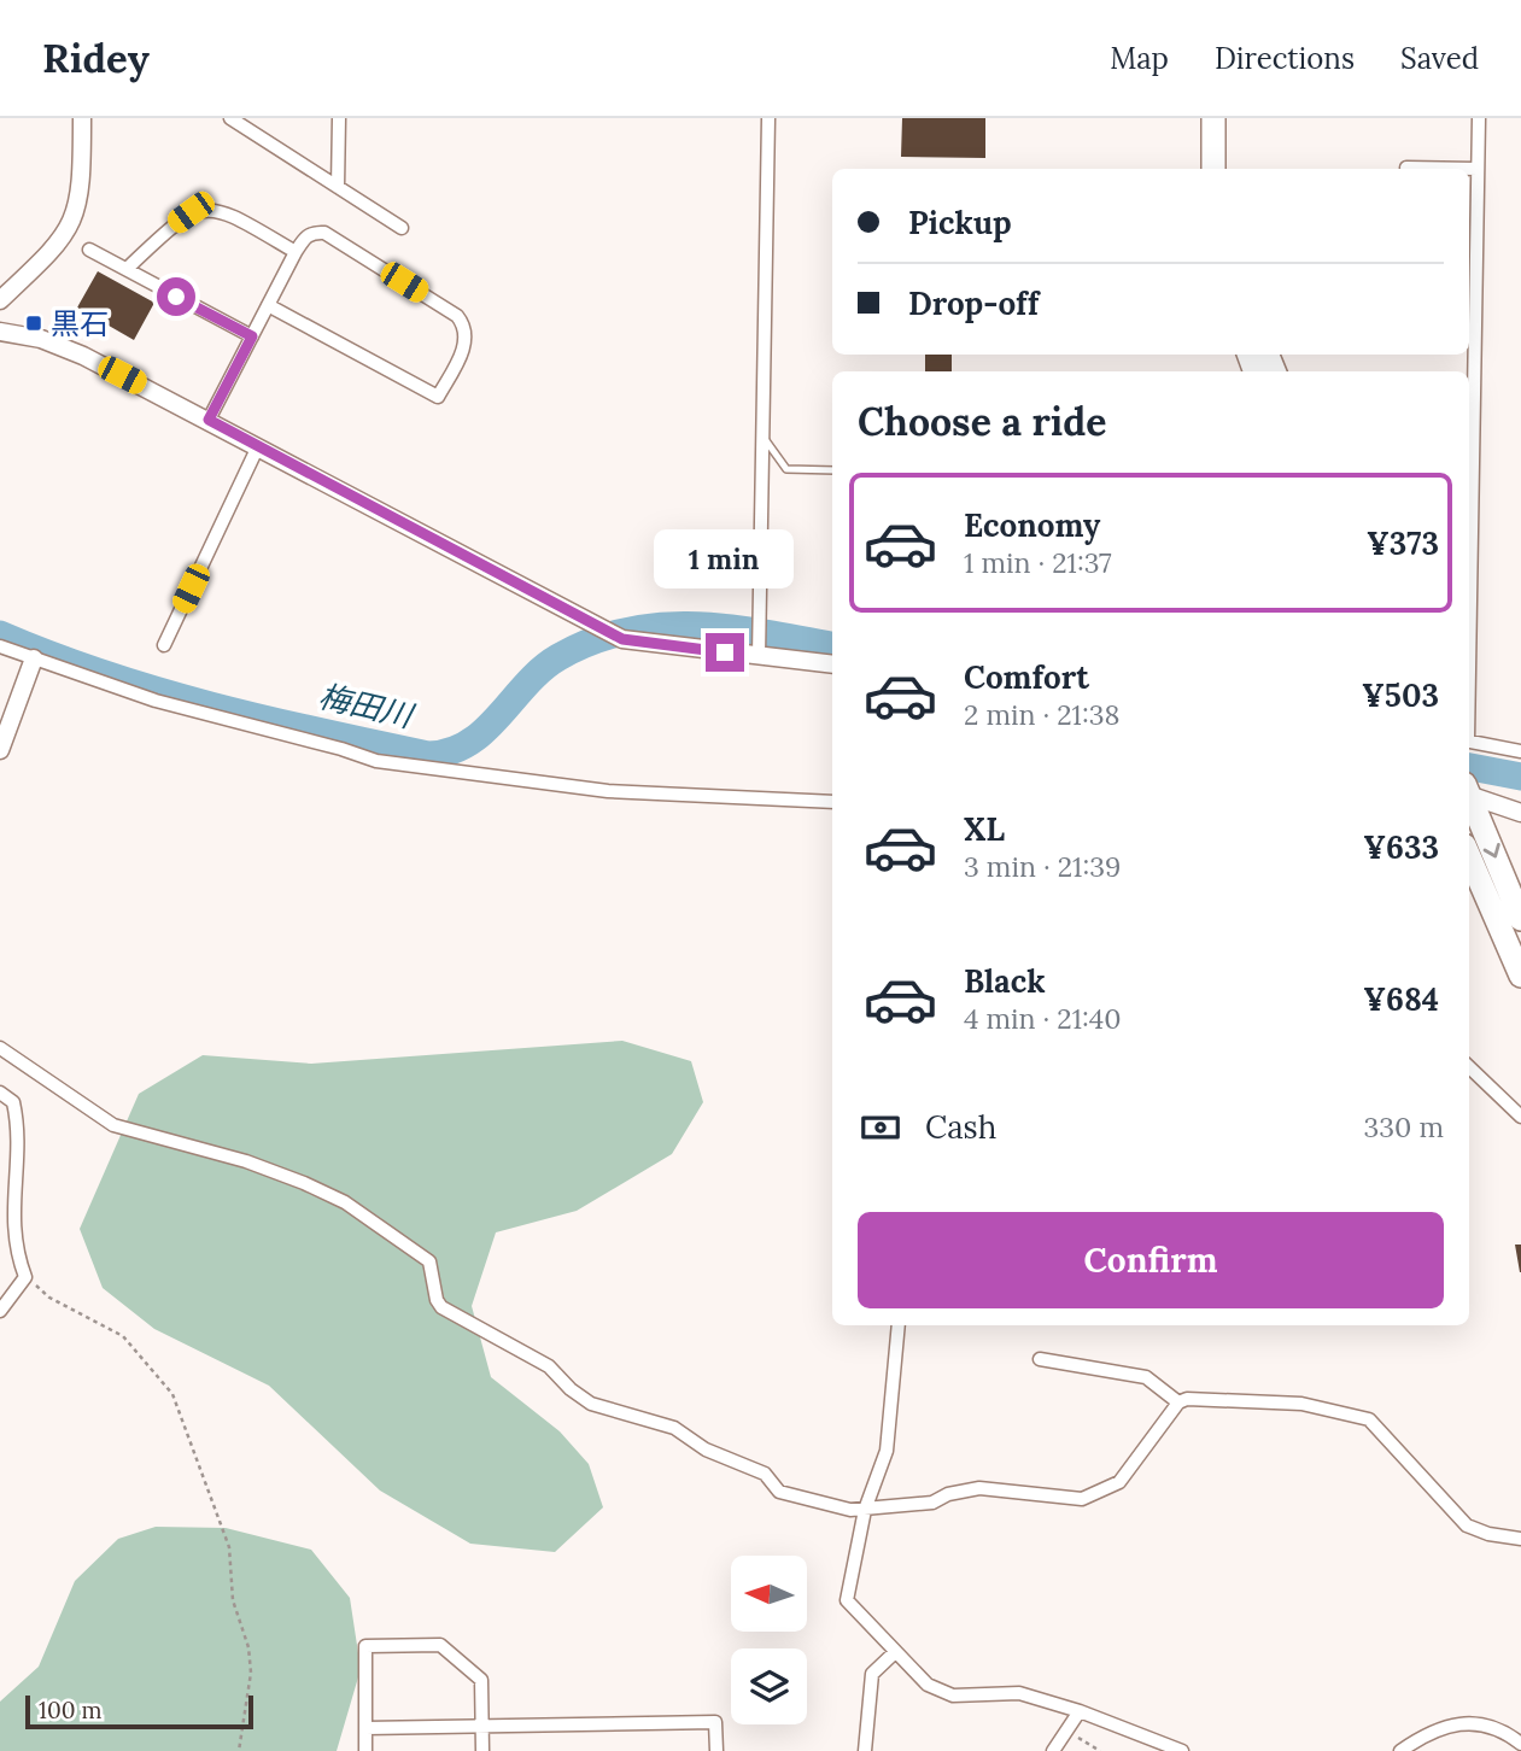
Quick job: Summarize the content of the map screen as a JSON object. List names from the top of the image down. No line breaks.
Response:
{"water":["梅田川"],"places":{"transit":["黒石"]},"scale_bar":"100 m","north":"left","page":{"header":"Ridey","nav":["Map","Directions","Saved"],"banner":["Pickup","Drop-off"],"heading":"Choose a ride","list":[{"name":"Economy","note":"1 min · 21:37","value":"¥373"},{"name":"Comfort","note":"2 min · 21:38","value":"¥503"},{"name":"XL","note":"3 min · 21:39","value":"¥633"},{"name":"Black","note":"4 min · 21:40","value":"¥684"}],"bubble":"1 min","pay":["Cash","330 m"],"buttons":"Confirm","scale":"100 m"}}
